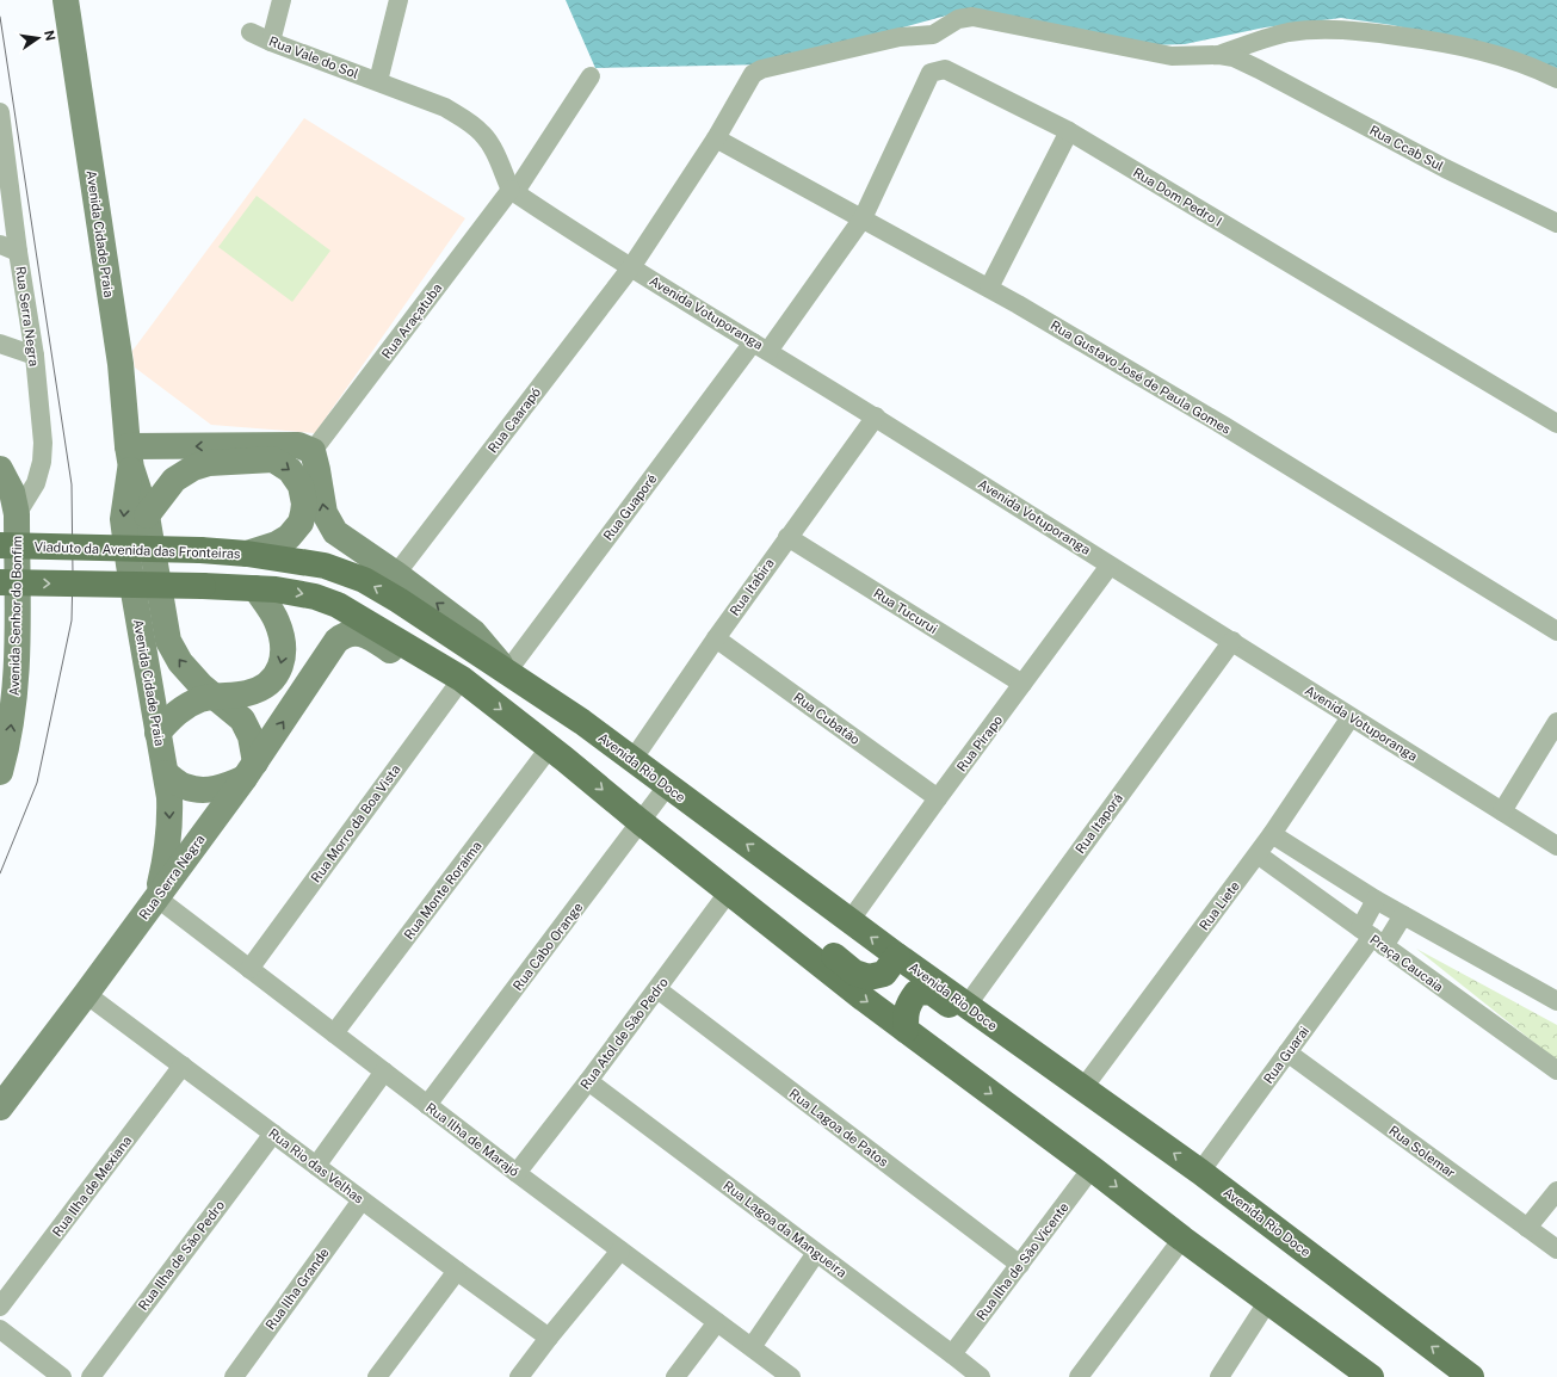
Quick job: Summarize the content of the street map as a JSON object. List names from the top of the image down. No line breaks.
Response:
{"streets":{"main road":["Avenida Cidade Praia","Rua Serra Negra","Viaduto da Avenida das Fronteiras","Avenida Senhor do Bonfim","Avenida Rio Doce"],"street":["Rua Vale do Sol","Rua Ccab Sul","Rua Dom Pedro I","Avenida Votuporanga","Rua Araçatuba","Rua Gustavo José de Paula Gomes","Rua Caarapó","Rua Guaporé","Rua Itabira","Rua Tucurui","Rua Cubatão","Rua Pirapo","Rua Morro da Boa Vista","Rua Itaporá","Rua Monte Roraima","Rua Liete","Rua Cabo Orange","Praça Caucaia","Rua Atol de São Pedro","Rua Guarai","Rua Lagoa de Patos","Rua Ilha de Marajó","Rua Solemar","Rua Rio das Velhas","Rua Ilha de Mexiana","Rua Lagoa da Mangueira","Rua Ilha de São Pedro","Rua Ilha de São Vicente","Rua Ilha Grande"]},"crossings":[["Rua Vale do Sol","Avenida Votuporanga"],["Rua Vale do Sol","Rua Araçatuba"],["Rua Ccab Sul","Rua Caarapó"],["Rua Dom Pedro I","Rua Gustavo José de Paula Gomes"],["Rua Dom Pedro I","Rua Guaporé"],["Avenida Cidade Praia","Rua Serra Negra"],["Avenida Cidade Praia","Rua Ilha de Marajó"],["Avenida Votuporanga","Rua Araçatuba"],["Avenida Votuporanga","Rua Caarapó"],["Avenida Votuporanga","Rua Guaporé"],["Avenida Votuporanga","Rua Itabira"],["Avenida Votuporanga","Rua Pirapo"],["Avenida Votuporanga","Rua Itaporá"],["Avenida Votuporanga","Rua Liete"],["Rua Serra Negra","Avenida Senhor do Bonfim"],["Rua Serra Negra","Rua Morro da Boa Vista"],["Rua Serra Negra","Rua Ilha de Marajó"],["Rua Serra Negra","Rua Rio das Velhas"],["Rua Gustavo José de Paula Gomes","Rua Caarapó"],["Rua Gustavo José de Paula Gomes","Rua Guaporé"],["Rua Guaporé","Avenida Rio Doce"],["Viaduto da Avenida das Fronteiras","Avenida Rio Doce"],["Rua Itabira","Rua Tucurui"],["Rua Itabira","Rua Cubatão"],["Rua Itabira","Avenida Rio Doce"],["Rua Tucurui","Rua Pirapo"],["Rua Cubatão","Rua Pirapo"],["Rua Pirapo","Avenida Rio Doce"],["Avenida Rio Doce","Rua Itaporá"],["Avenida Rio Doce","Rua Liete"],["Avenida Rio Doce","Rua Cabo Orange"],["Avenida Rio Doce","Rua Guarai"],["Rua Morro da Boa Vista","Rua Ilha de Marajó"],["Rua Monte Roraima","Rua Ilha de Marajó"],["Rua Liete","Praça Caucaia"],["Rua Cabo Orange","Rua Ilha de Marajó"],["Praça Caucaia","Rua Guarai"],["Rua Atol de São Pedro","Rua Lagoa de Patos"],["Rua Atol de São Pedro","Rua Ilha de Marajó"],["Rua Atol de São Pedro","Rua Lagoa da Mangueira"],["Rua Guarai","Rua Solemar"],["Rua Lagoa de Patos","Rua Ilha de São Vicente"],["Rua Rio das Velhas","Rua Ilha de Mexiana"],["Rua Rio das Velhas","Rua Ilha de São Pedro"],["Rua Rio das Velhas","Rua Ilha Grande"],["Rua Lagoa da Mangueira","Rua Ilha de São Vicente"]],"one_way":["Avenida Senhor do Bonfim"],"north":"right"}
